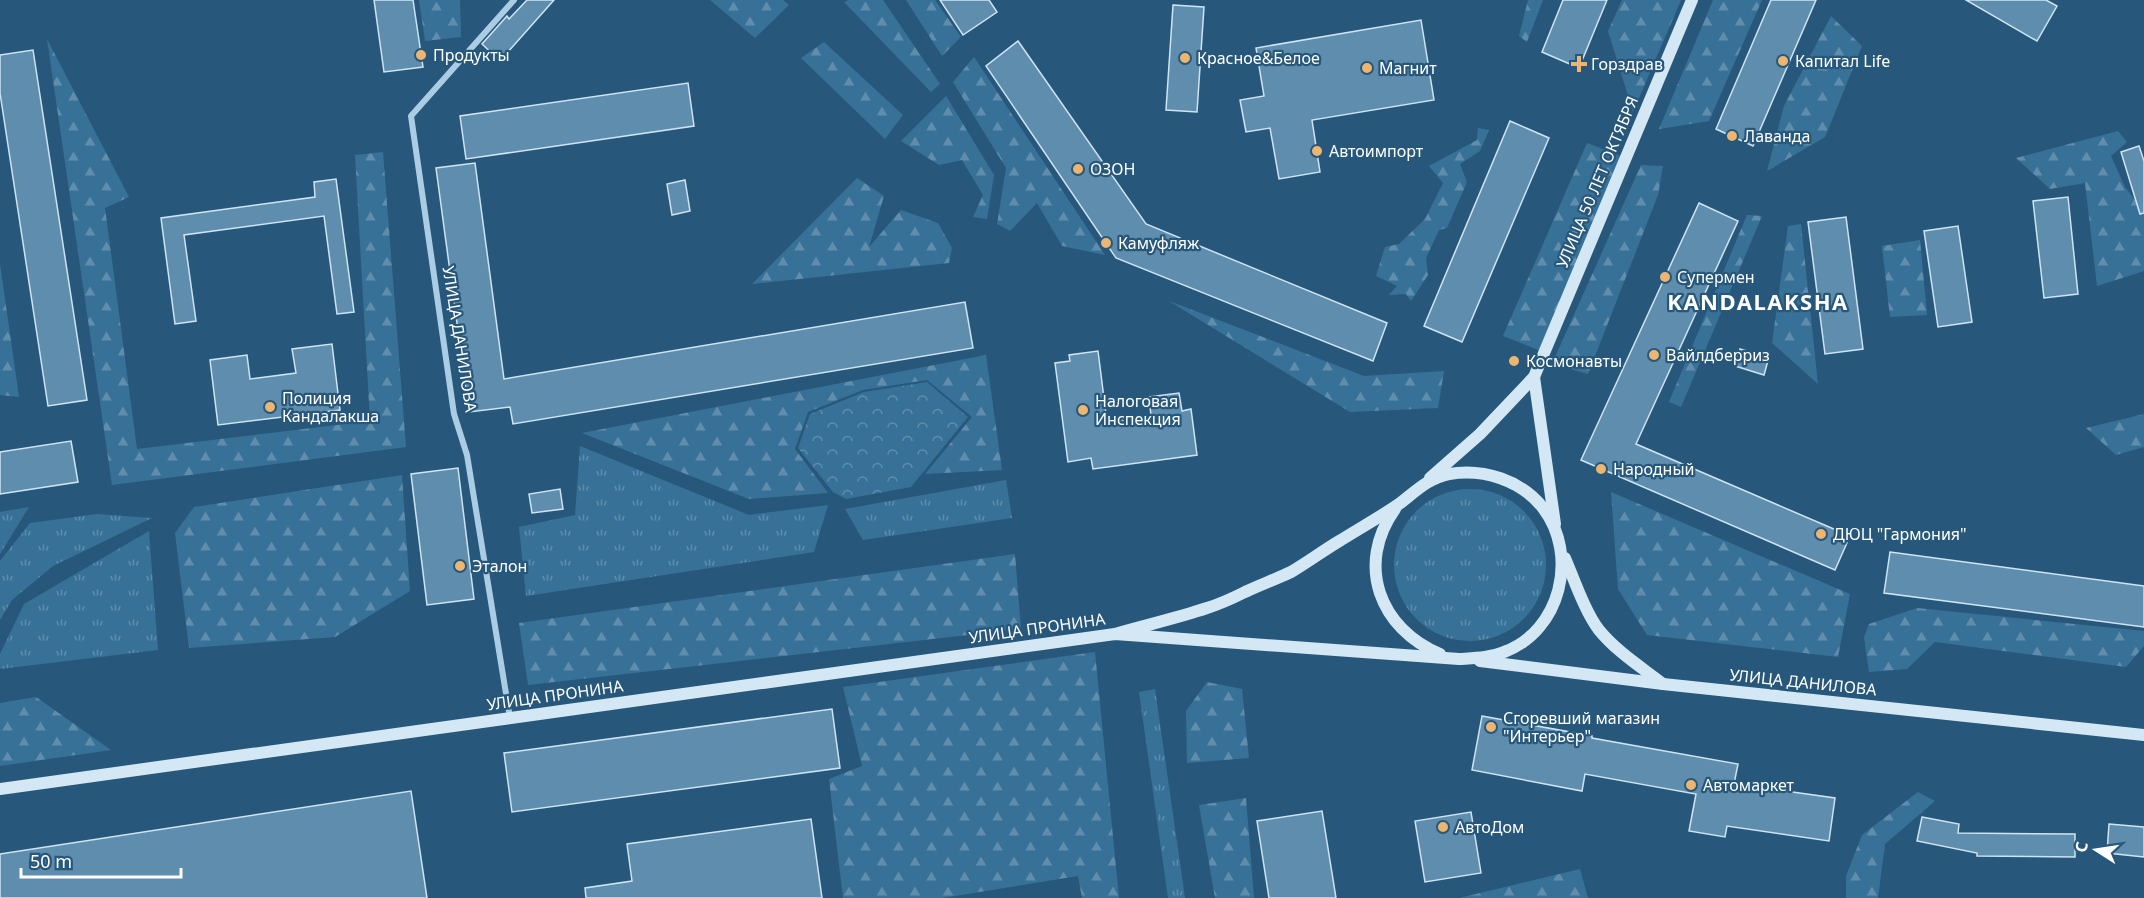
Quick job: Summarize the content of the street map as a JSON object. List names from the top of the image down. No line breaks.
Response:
{"streets":{"main road":["УЛИЦА 50 ЛЕТ ОКТЯБРЯ","УЛИЦА ДАНИЛОВА","УЛИЦА ПРОНИНА"]},"crossings":[["УЛИЦА ДАНИЛОВА","УЛИЦА ПРОНИНА"]],"districts":["KANDALAKSHA"],"places":{"other":["Продукты","Красное&Белое","Капитал Life","Магнит","Лаванда","Автоимпорт","ОЗОН","Камуфляж","Супермен","Вайлдберриз","Космонавты","Полиция Кандалакша","Налоговая Инспекция","Народный","ДЮЦ \"Гармония\"","Эталон","Сгоревший магазин \"Интерьер\"","Автомаркет","АвтоДом"],"health":["Горздрав"]},"scale_bar":"50 m","north":"left"}
